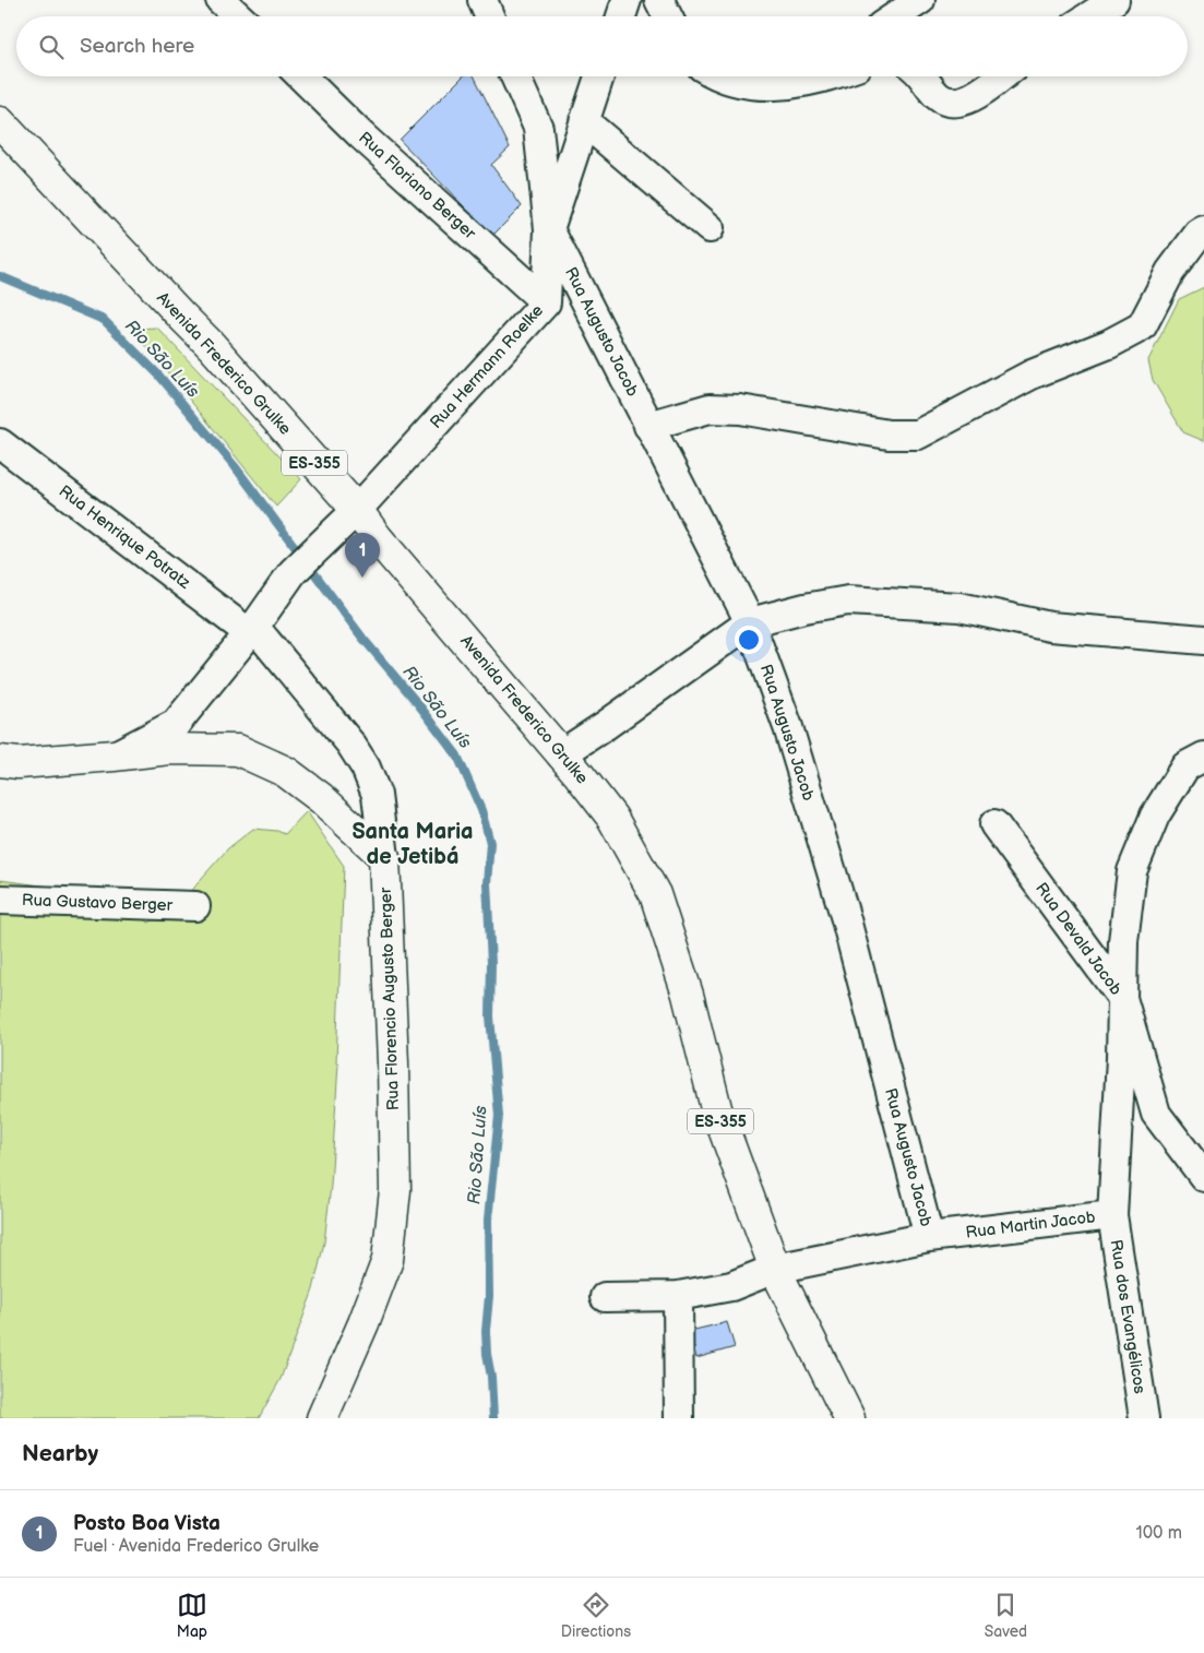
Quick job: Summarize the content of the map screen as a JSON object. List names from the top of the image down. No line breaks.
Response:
{"streets":{"main road":["Avenida Frederico Grulke","ES-355","Rua Florencio Augusto Berger"],"street":["Rua Floriano Berger","Rua Augusto Jacob","Rua Hermann Roelke","Rua Henrique Potratz","Rua Gustavo Berger","Rua Devald Jacob","Rua Martin Jacob","Rua dos Evangélicos"]},"crossings":[["Rua Floriano Berger","Rua Hermann Roelke"],["Rua Augusto Jacob","Rua Hermann Roelke"],["Rua Augusto Jacob","Rua Martin Jacob"],["Avenida Frederico Grulke","Rua Hermann Roelke"],["Avenida Frederico Grulke","Rua Martin Jacob"],["Rua Hermann Roelke","Rua Henrique Potratz"],["Rua Henrique Potratz","Rua Florencio Augusto Berger"],["Rua Devald Jacob","Rua Martin Jacob"],["Rua Martin Jacob","Rua dos Evangélicos"]],"districts":["Santa Maria de Jetibá"],"water":["Rio São Luís"],"page":{"search":"Search here","pins":"1","heading":"Nearby","list":[{"mark":"1","name":"Posto Boa Vista","note":"Fuel · Avenida Frederico Grulke","value":"100 m"}],"nav":["Map","Directions","Saved"]}}
